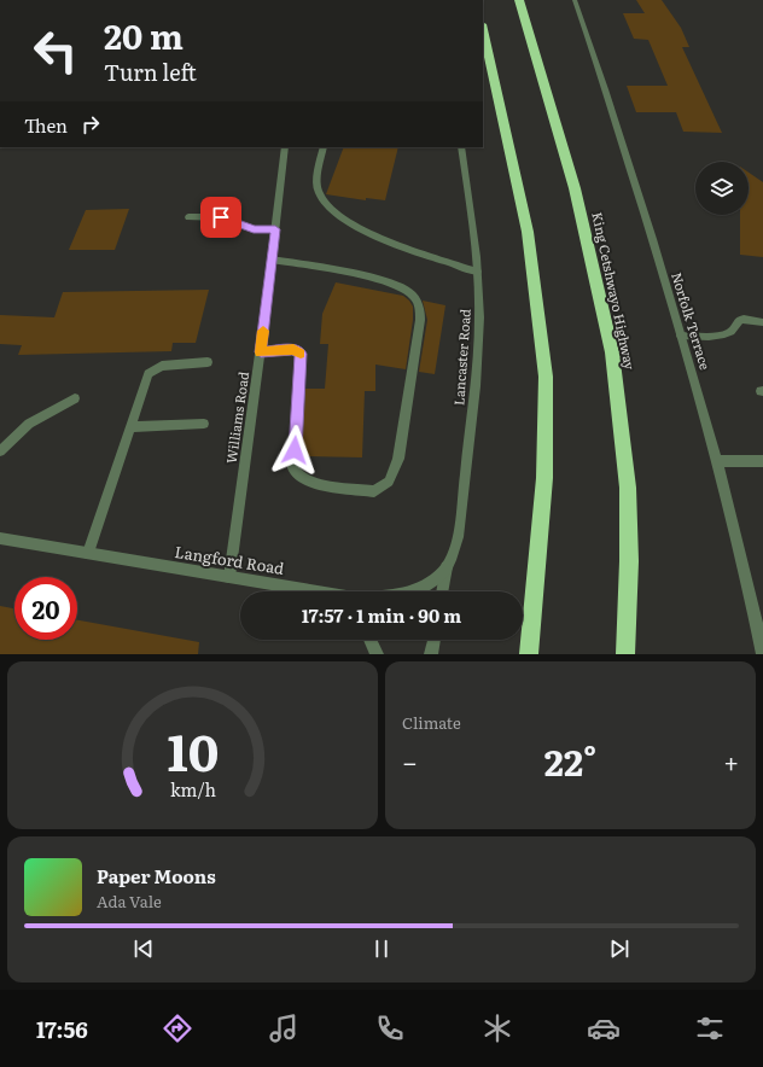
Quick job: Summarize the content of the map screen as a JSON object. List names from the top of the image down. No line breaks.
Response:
{"streets":{"highway":["King Cetshwayo Highway"],"street":["Norfolk Terrace","Lancaster Road","Williams Road","Langford Road"]},"crossings":[["Lancaster Road","Langford Road"],["Williams Road","Langford Road"]],"page":{"turn":["20 m","Turn left"],"then":"Then","limit":"20","trip":"17:57 · 1 min · 90 m","tile":"Climate","heat":["−","22°","+"],"song":["Paper Moons","Ada Vale"],"tabs":"17:56","gauge":["10","km/h"]}}
